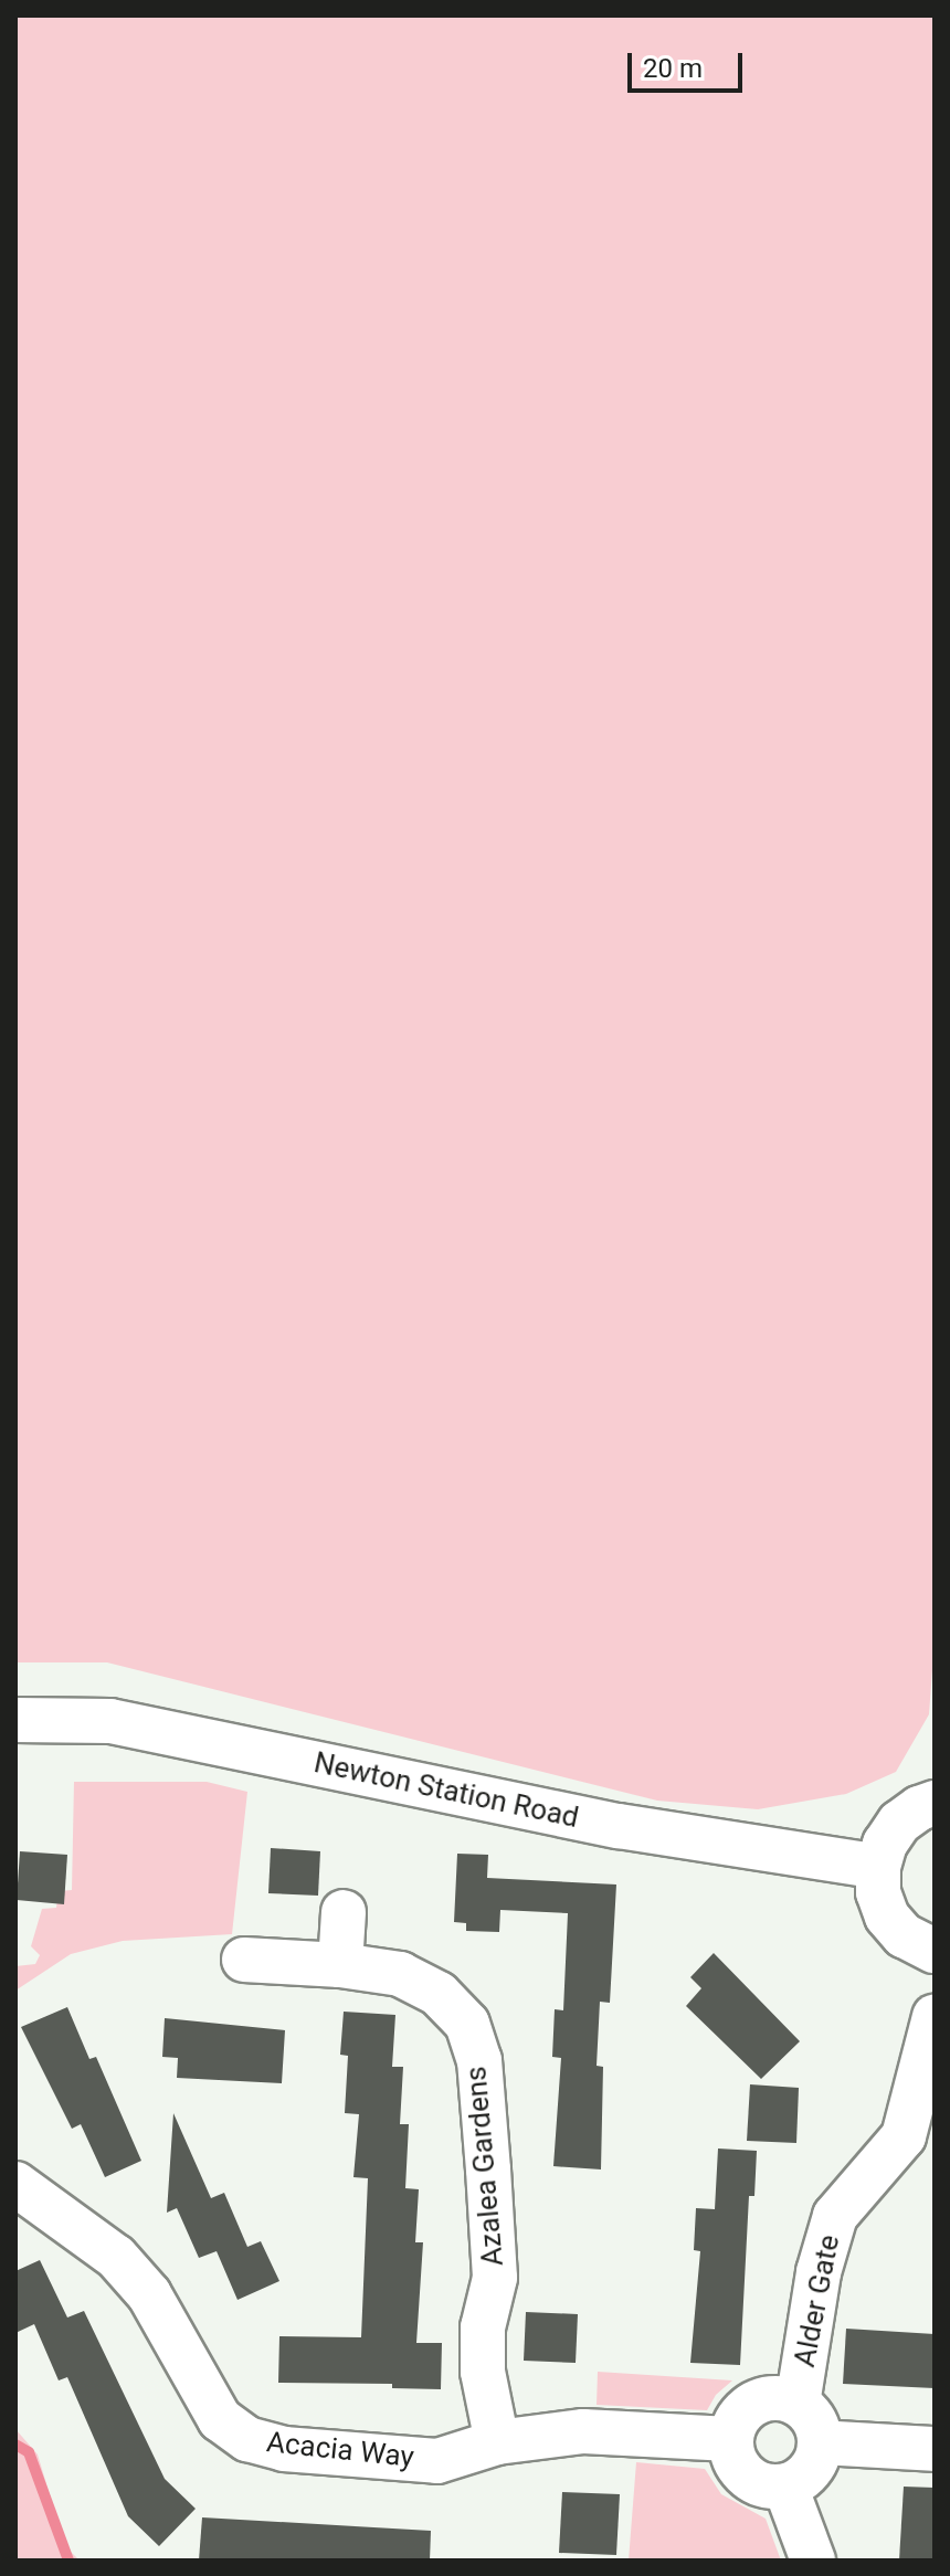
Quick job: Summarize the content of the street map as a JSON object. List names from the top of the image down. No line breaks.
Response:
{"streets":{"street":["Newton Station Road","Azalea Gardens","Alder Gate","Acacia Way"]},"crossings":[["Azalea Gardens","Acacia Way"],["Alder Gate","Acacia Way"]],"scale_bar":"20 m"}
